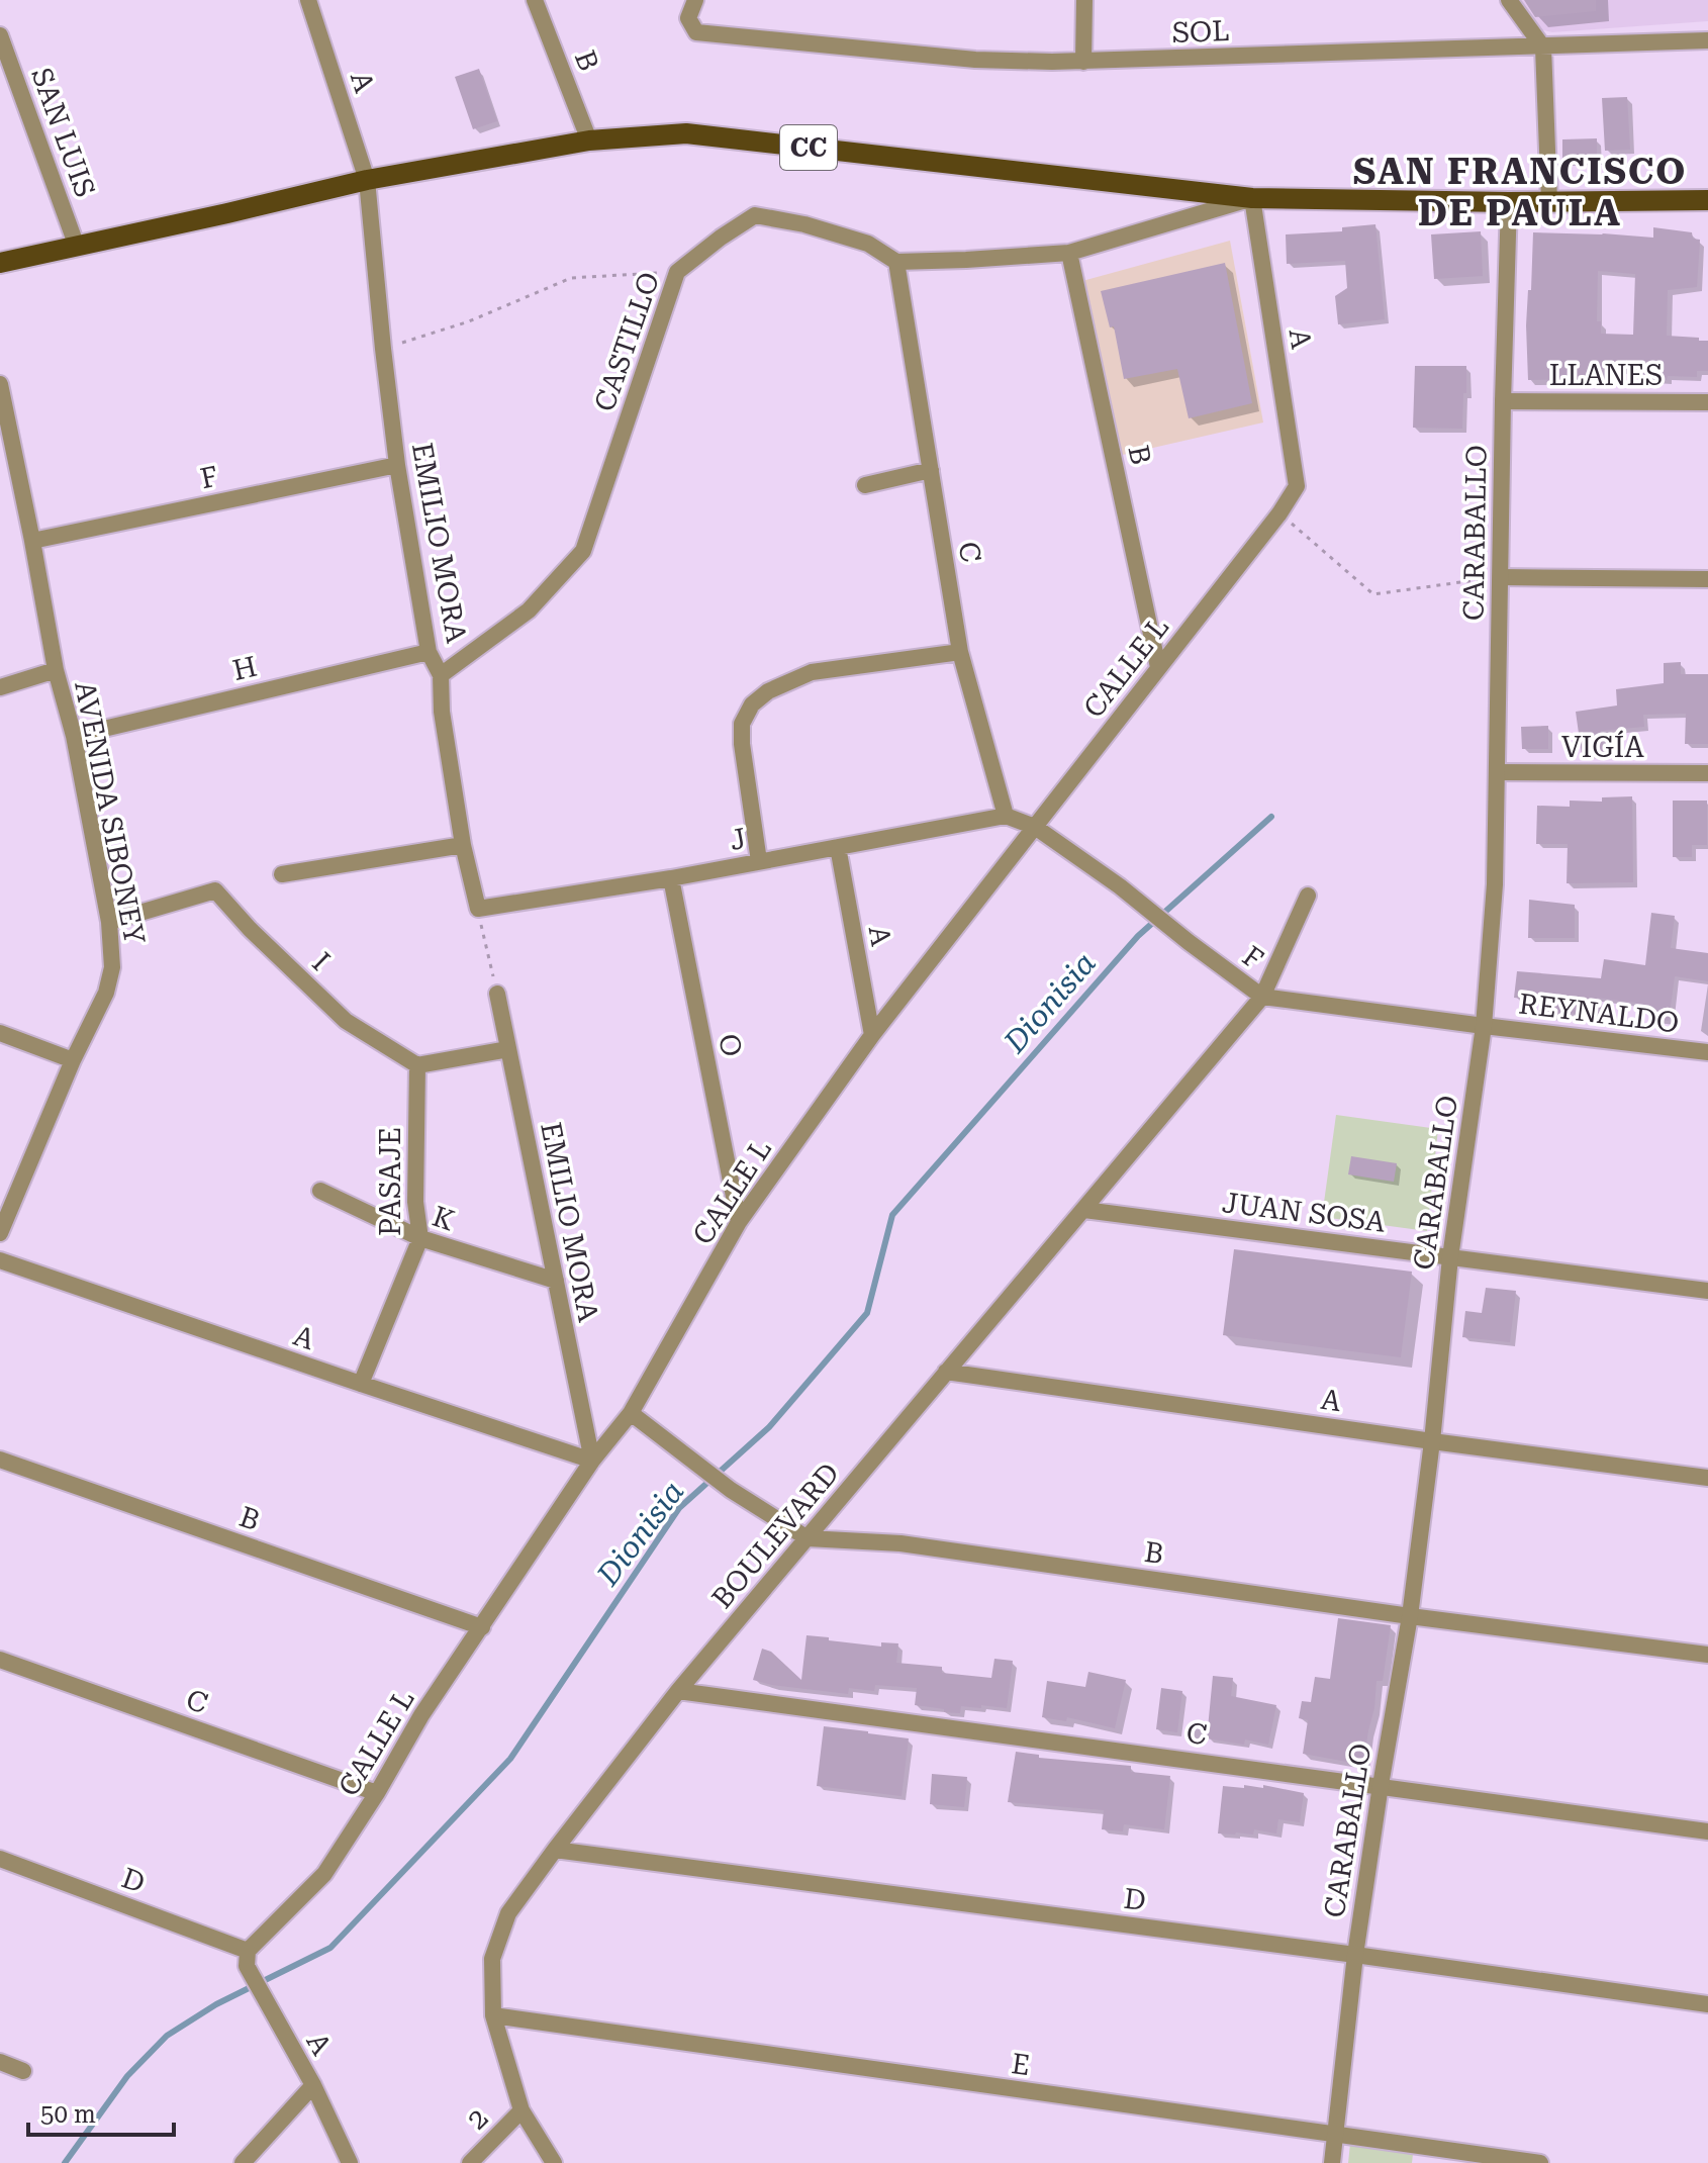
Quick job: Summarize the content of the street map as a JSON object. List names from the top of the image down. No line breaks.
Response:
{"streets":{"main road":["CC"],"street":["SOL","B","A","SAN LUIS","CASTILLO","LLANES","F","CARABALLO","EMILIO MORA","C","CALLE L","H","VIGÍA","AVENIDA SIBONEY","J","I","REYNALDO","O","PASAJE","JUAN SOSA","K","BOULEVARD","D","E","2"]},"crossings":[["B","CC"],["B","CARABALLO"],["B","CALLE L"],["B","BOULEVARD"],["A","CC"],["A","CARABALLO"],["A","EMILIO MORA"],["A","CALLE L"],["A","J"],["A","PASAJE"],["A","BOULEVARD"],["A","D"],["SAN LUIS","CC"],["CC","CARABALLO"],["CC","EMILIO MORA"],["CASTILLO","EMILIO MORA"],["CASTILLO","C"],["LLANES","CARABALLO"],["F","CARABALLO"],["F","EMILIO MORA"],["F","CALLE L"],["F","AVENIDA SIBONEY"],["F","REYNALDO"],["F","BOULEVARD"],["CARABALLO","C"],["CARABALLO","VIGÍA"],["CARABALLO","REYNALDO"],["CARABALLO","JUAN SOSA"],["CARABALLO","D"],["CARABALLO","E"],["EMILIO MORA","CALLE L"],["EMILIO MORA","H"],["EMILIO MORA","J"],["EMILIO MORA","K"],["C","CALLE L"],["C","J"],["C","BOULEVARD"],["CALLE L","O"],["CALLE L","D"],["H","AVENIDA SIBONEY"],["AVENIDA SIBONEY","I"],["J","O"],["I","PASAJE"],["PASAJE","K"],["JUAN SOSA","BOULEVARD"],["BOULEVARD","D"],["BOULEVARD","E"],["BOULEVARD","2"]],"districts":["SAN FRANCISCO DE PAULA"],"water":["Dionisia"],"scale_bar":"50 m"}
